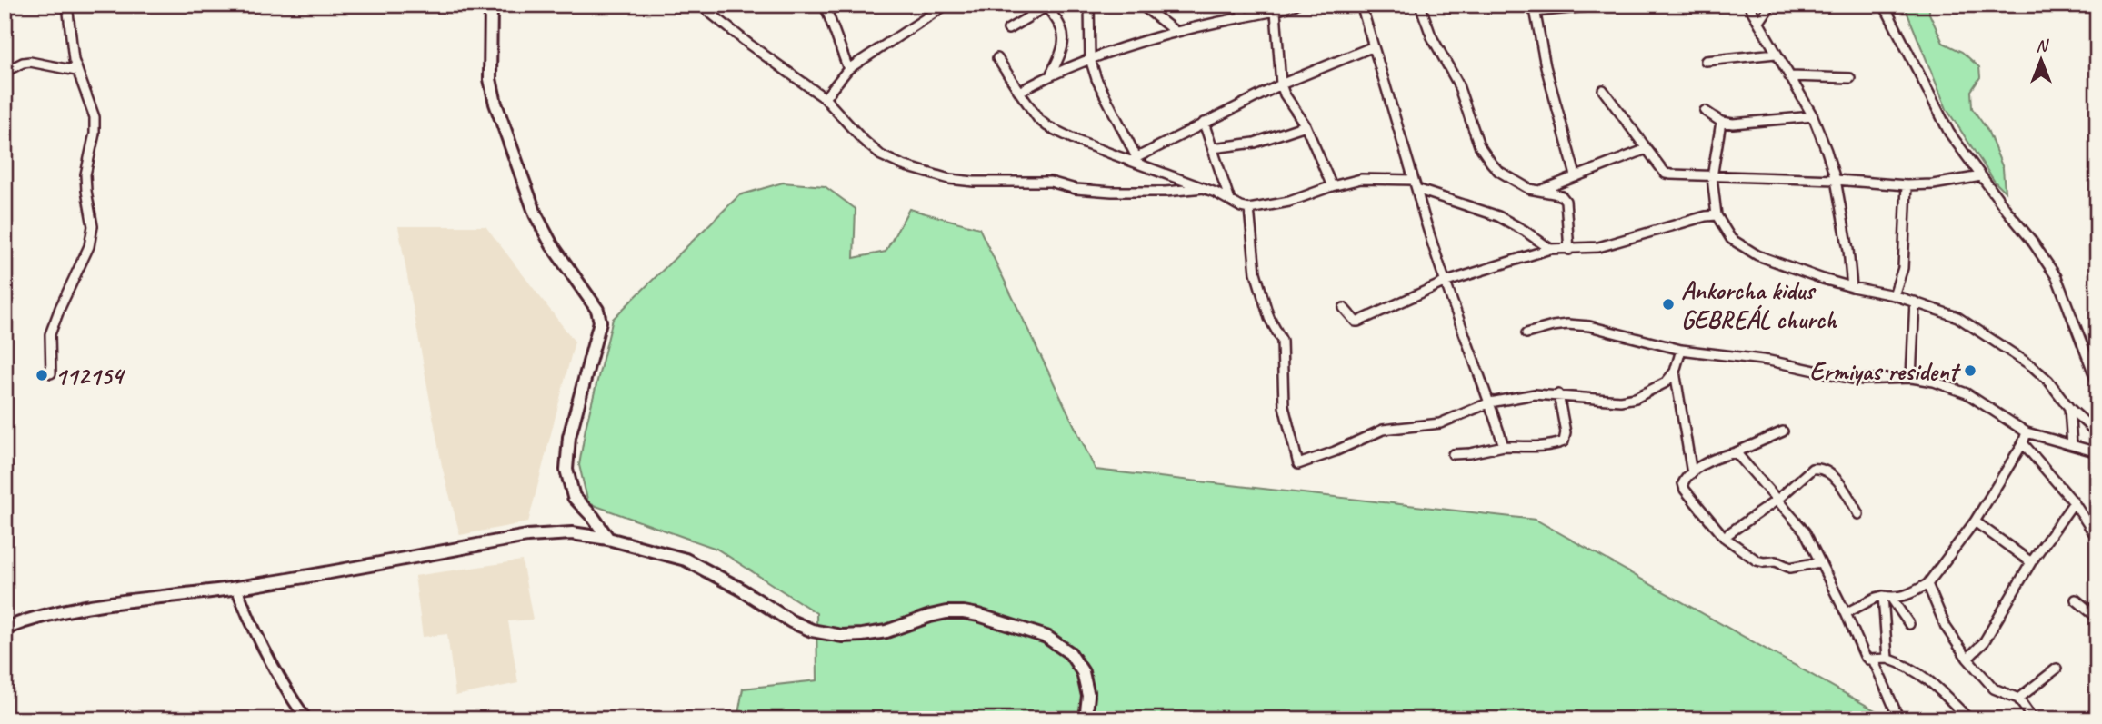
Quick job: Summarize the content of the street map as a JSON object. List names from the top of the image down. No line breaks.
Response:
{"places":["Ankorcha kidus GEBREÁL church","Ermiyas resident","112154"],"north":"top"}
